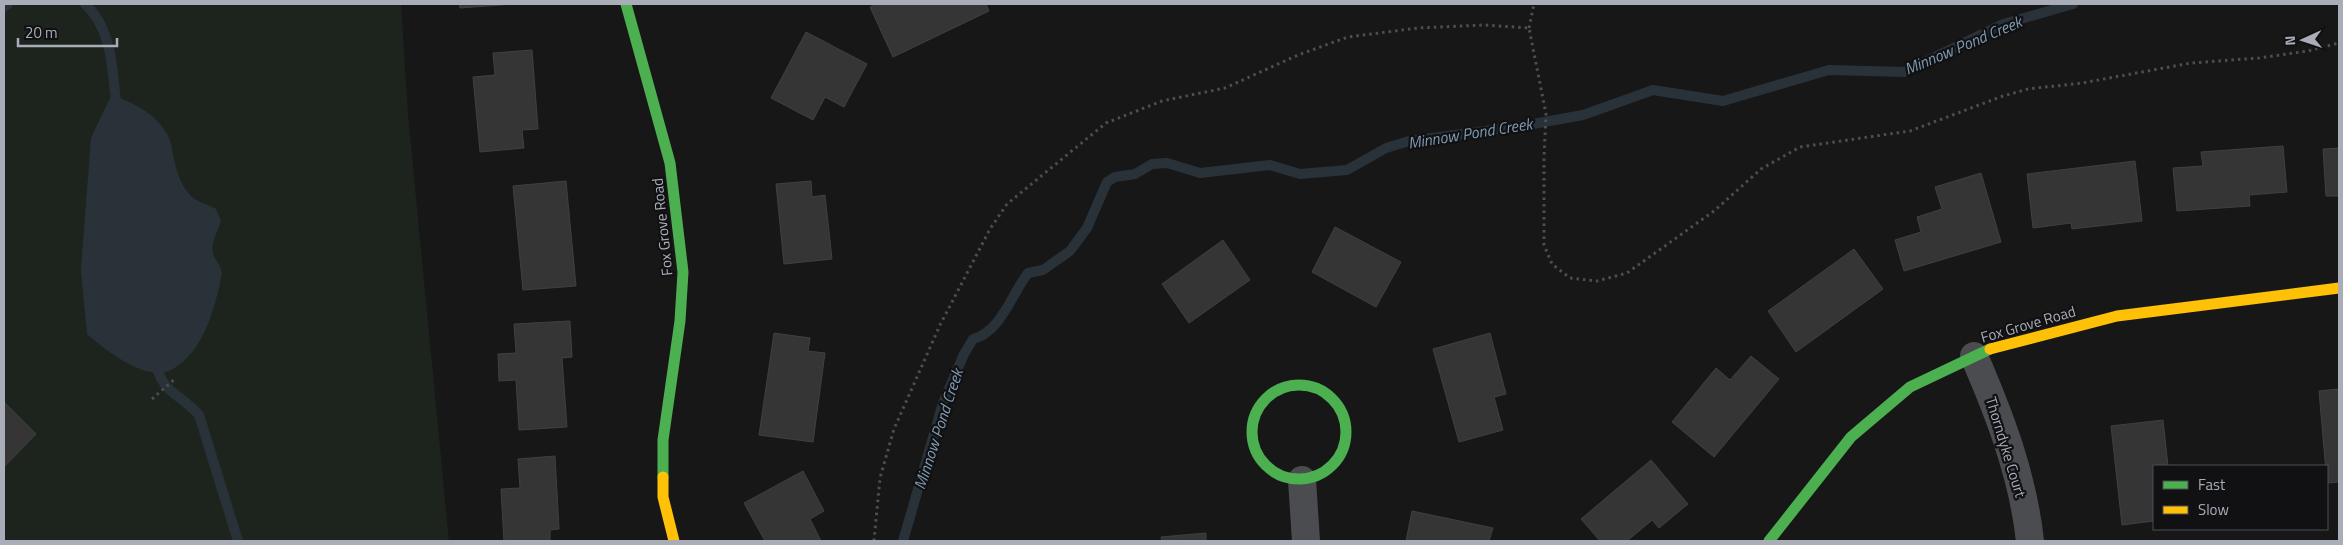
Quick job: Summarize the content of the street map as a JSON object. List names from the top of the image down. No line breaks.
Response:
{"streets":{"street":["Fox Grove Road","Thorndyke Court"]},"crossings":[["Fox Grove Road","Thorndyke Court"]],"water":["Minnow Pond Creek"],"legend":["Fast","Slow"],"scale_bar":"20 m","north":"left"}
